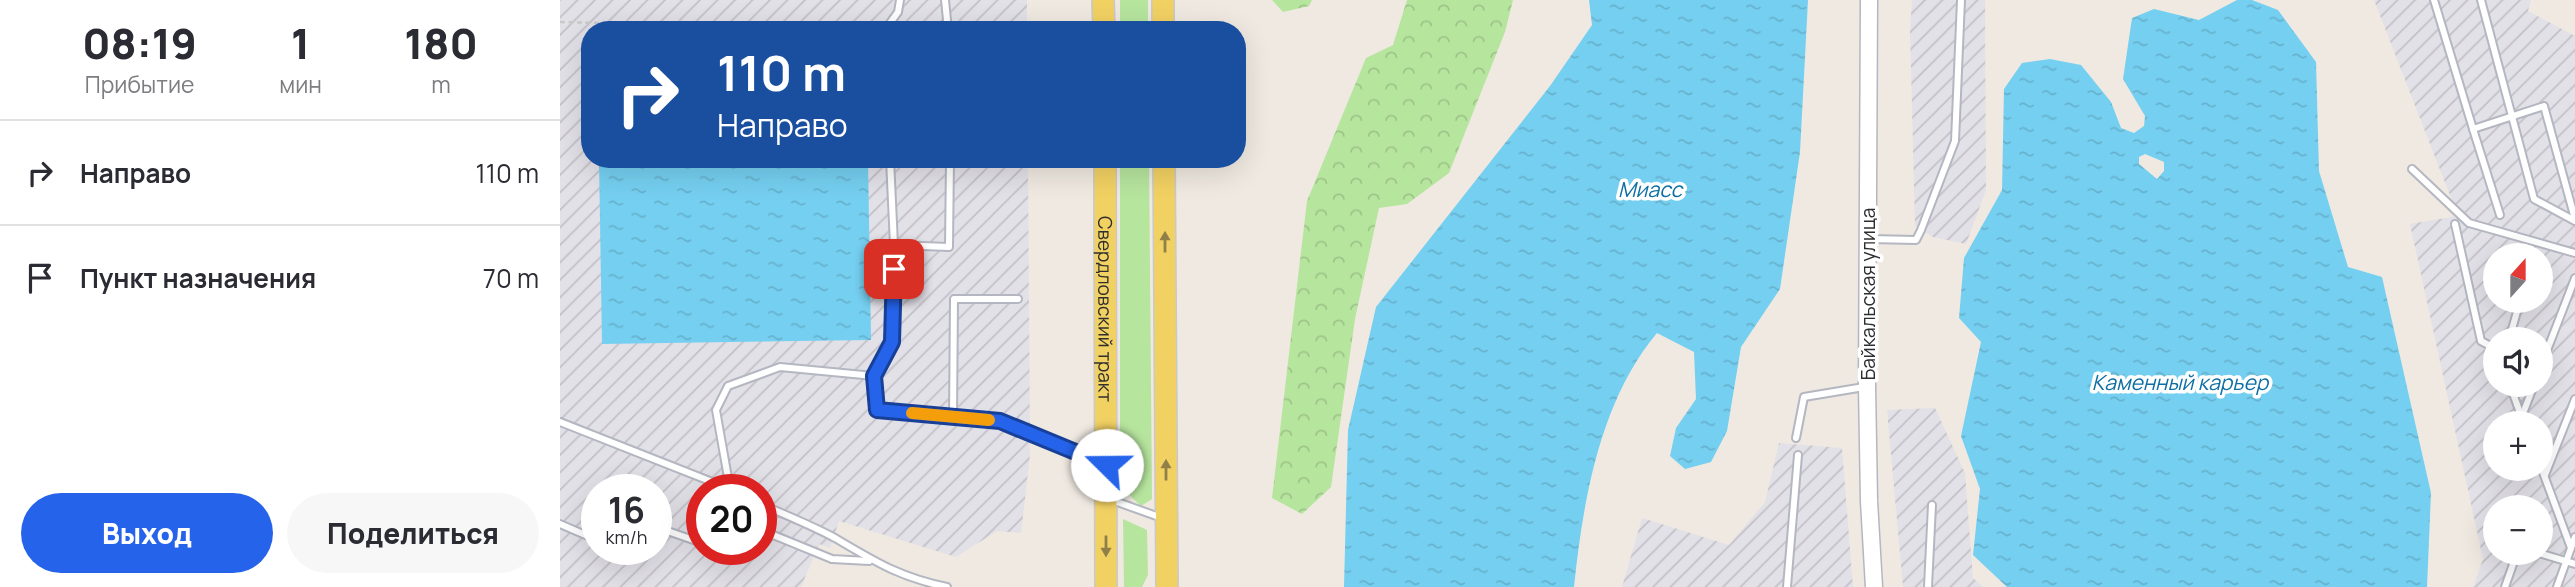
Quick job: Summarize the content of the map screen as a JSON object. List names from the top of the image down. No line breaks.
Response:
{"streets":{"main road":["Свердловский тракт"],"street":["Байкальская улица"]},"water":["Миасс","Каменный карьер"],"north":"top","page":{"eta":["08:19","Прибытие","1","мин","180","m"],"turn":["110 m","Направо"],"list":[{"name":"Направо","value":"110 m"},{"name":"Пункт назначения","value":"70 m"}],"map_buttons":["+","−"],"speed":"16 km/h","limit":"20","buttons":["Выход","Поделиться"]}}
